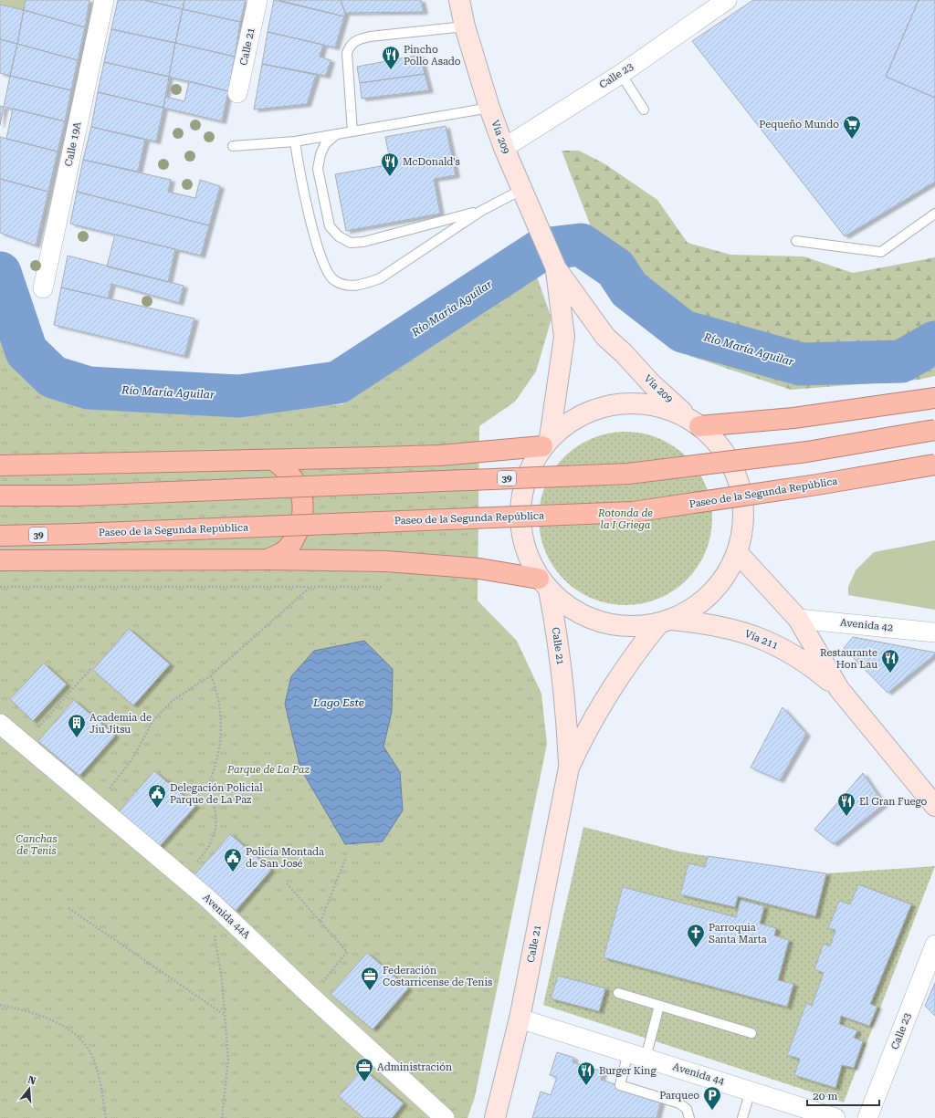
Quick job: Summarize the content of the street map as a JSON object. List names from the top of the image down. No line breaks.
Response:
{"streets":{"highway":["39","Paseo de la Segunda República"],"main road":["Calle 21","Vía 209","Vía 211"],"street":["Calle 23","Calle 19A","Avenida 42","Avenida 44A","Avenida 44"]},"crossings":[["Calle 21","Vía 211"],["Calle 21","Avenida 44"],["Calle 23","Vía 209"],["Avenida 42","Vía 211"]],"water":["Río María Aguilar","Lago Este"],"parks":["Rotonda de la I Griega","Parque de La Paz","Canchas de Tenis"],"places":{"restaurant":["Pincho Pollo Asado","McDonald's","Restaurante Hon Lau","El Gran Fuego","Burger King"],"supermarket":["Pequeño Mundo"],"building":["Academia de Jiu Jitsu"],"public building":["Delegación Policial Parque de La Paz","Policía Montada de San José"],"church":["Parroquia Santa Marta"],"office":["Federación Costarricense de Tenis","Administración"],"parking":["Parqueo"]},"scale_bar":"20 m","north":"top"}
